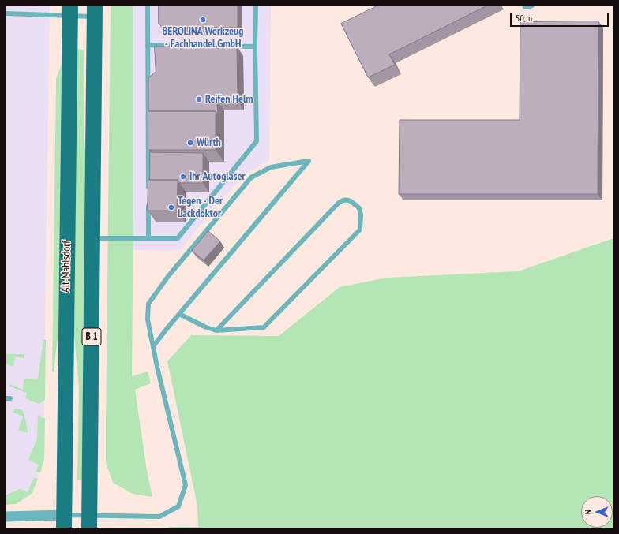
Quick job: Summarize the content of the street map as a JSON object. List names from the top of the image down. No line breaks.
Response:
{"streets":{"main road":["Alt-Mahlsdorf","B 1"]},"places":["BEROLINA Werkzeug - Fachhandel GmbH","Reifen Helm","Würth","Ihr Autoglaser","Tegen - Der Lackdoktor"],"scale_bar":"50 m","north":"left"}
